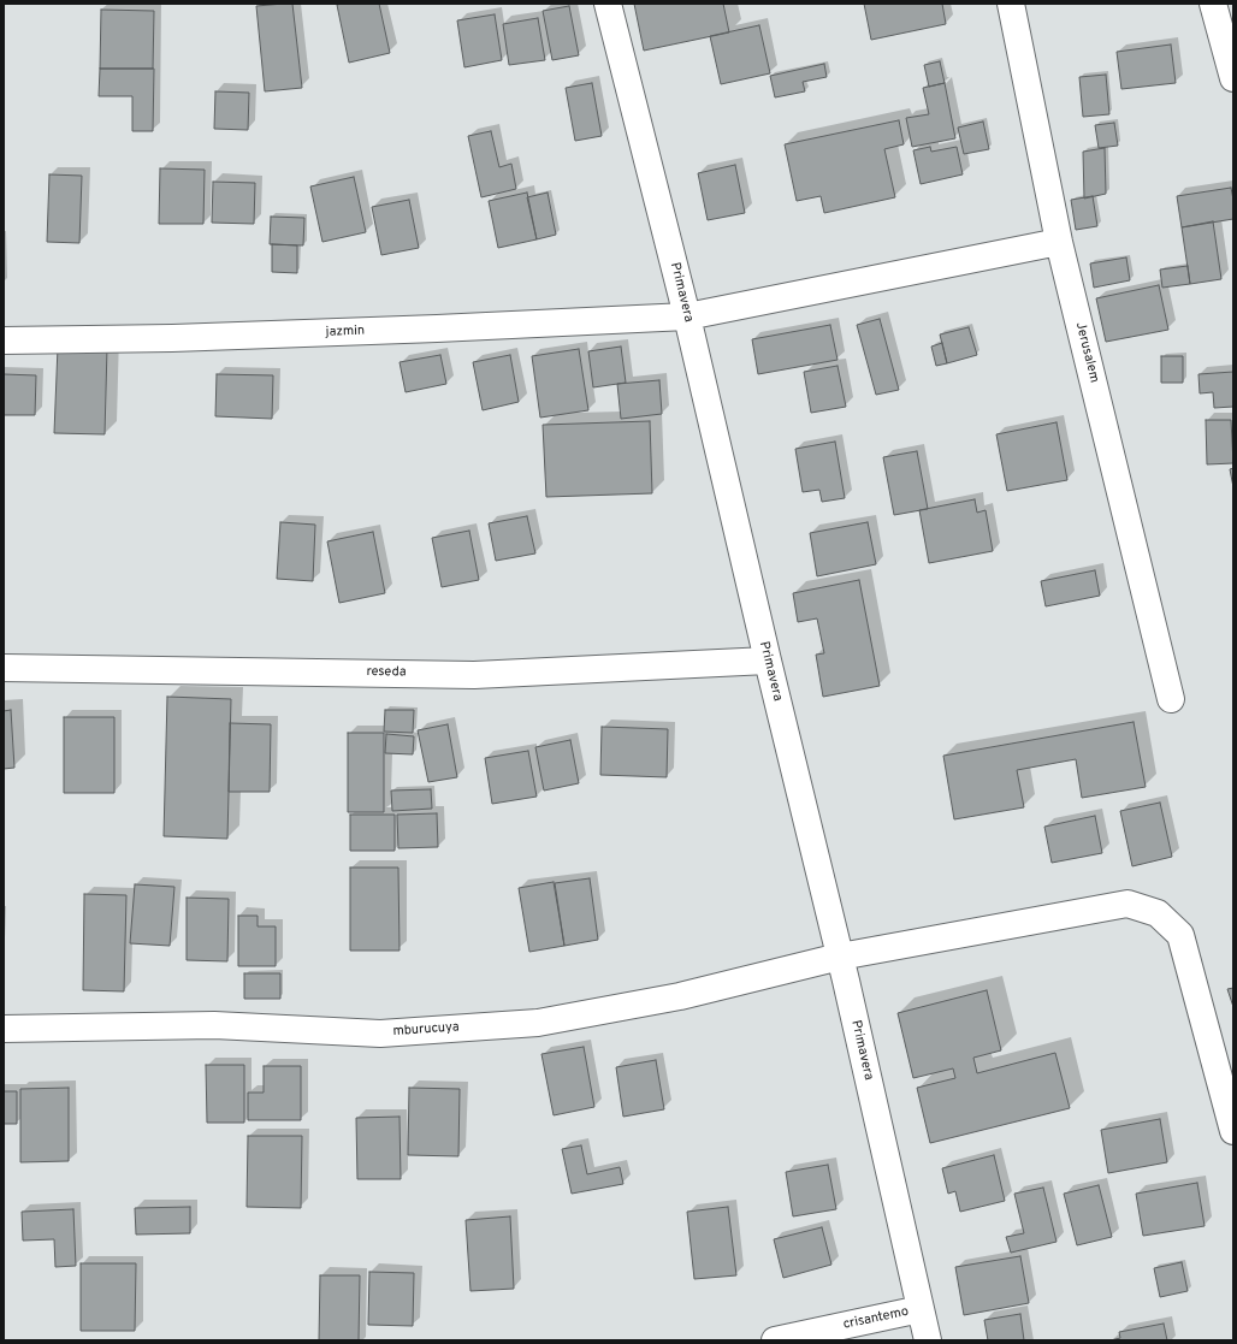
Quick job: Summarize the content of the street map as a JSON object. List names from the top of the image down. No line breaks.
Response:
{"streets":{"street":["Primavera","jazmin","Jerusalem","reseda","mburucuya","crisantemo"]},"crossings":[["Primavera","jazmin"],["Primavera","reseda"],["Primavera","mburucuya"],["Primavera","crisantemo"],["jazmin","Jerusalem"]]}
